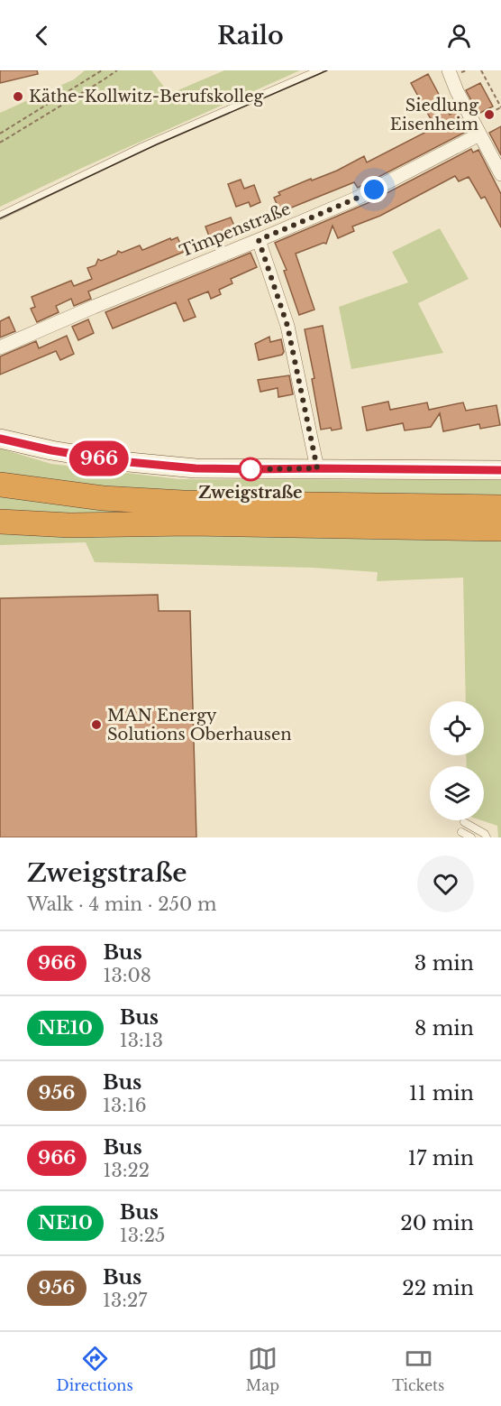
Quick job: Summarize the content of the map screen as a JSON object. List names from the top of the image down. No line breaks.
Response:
{"streets":{"street":["Timpenstraße"]},"places":["Käthe-Kollwitz-Berufskolleg","Siedlung Eisenheim","Zweigstraße","MAN Energy Solutions Oberhausen"],"lines":["bus line 966"],"page":{"header":"Railo","on_map":"966","heading":["Zweigstraße","Walk · 4 min · 250 m"],"list":[{"mark":"966","name":"Bus","note":"13:08","value":"3 min"},{"mark":"NE10","name":"Bus","note":"13:13","value":"8 min"},{"mark":"956","name":"Bus","note":"13:16","value":"11 min"},{"mark":"966","name":"Bus","note":"13:22","value":"17 min"},{"mark":"NE10","name":"Bus","note":"13:25","value":"20 min"},{"mark":"956","name":"Bus","note":"13:27","value":"22 min"}],"tabs":["Directions","Map","Tickets"]}}
